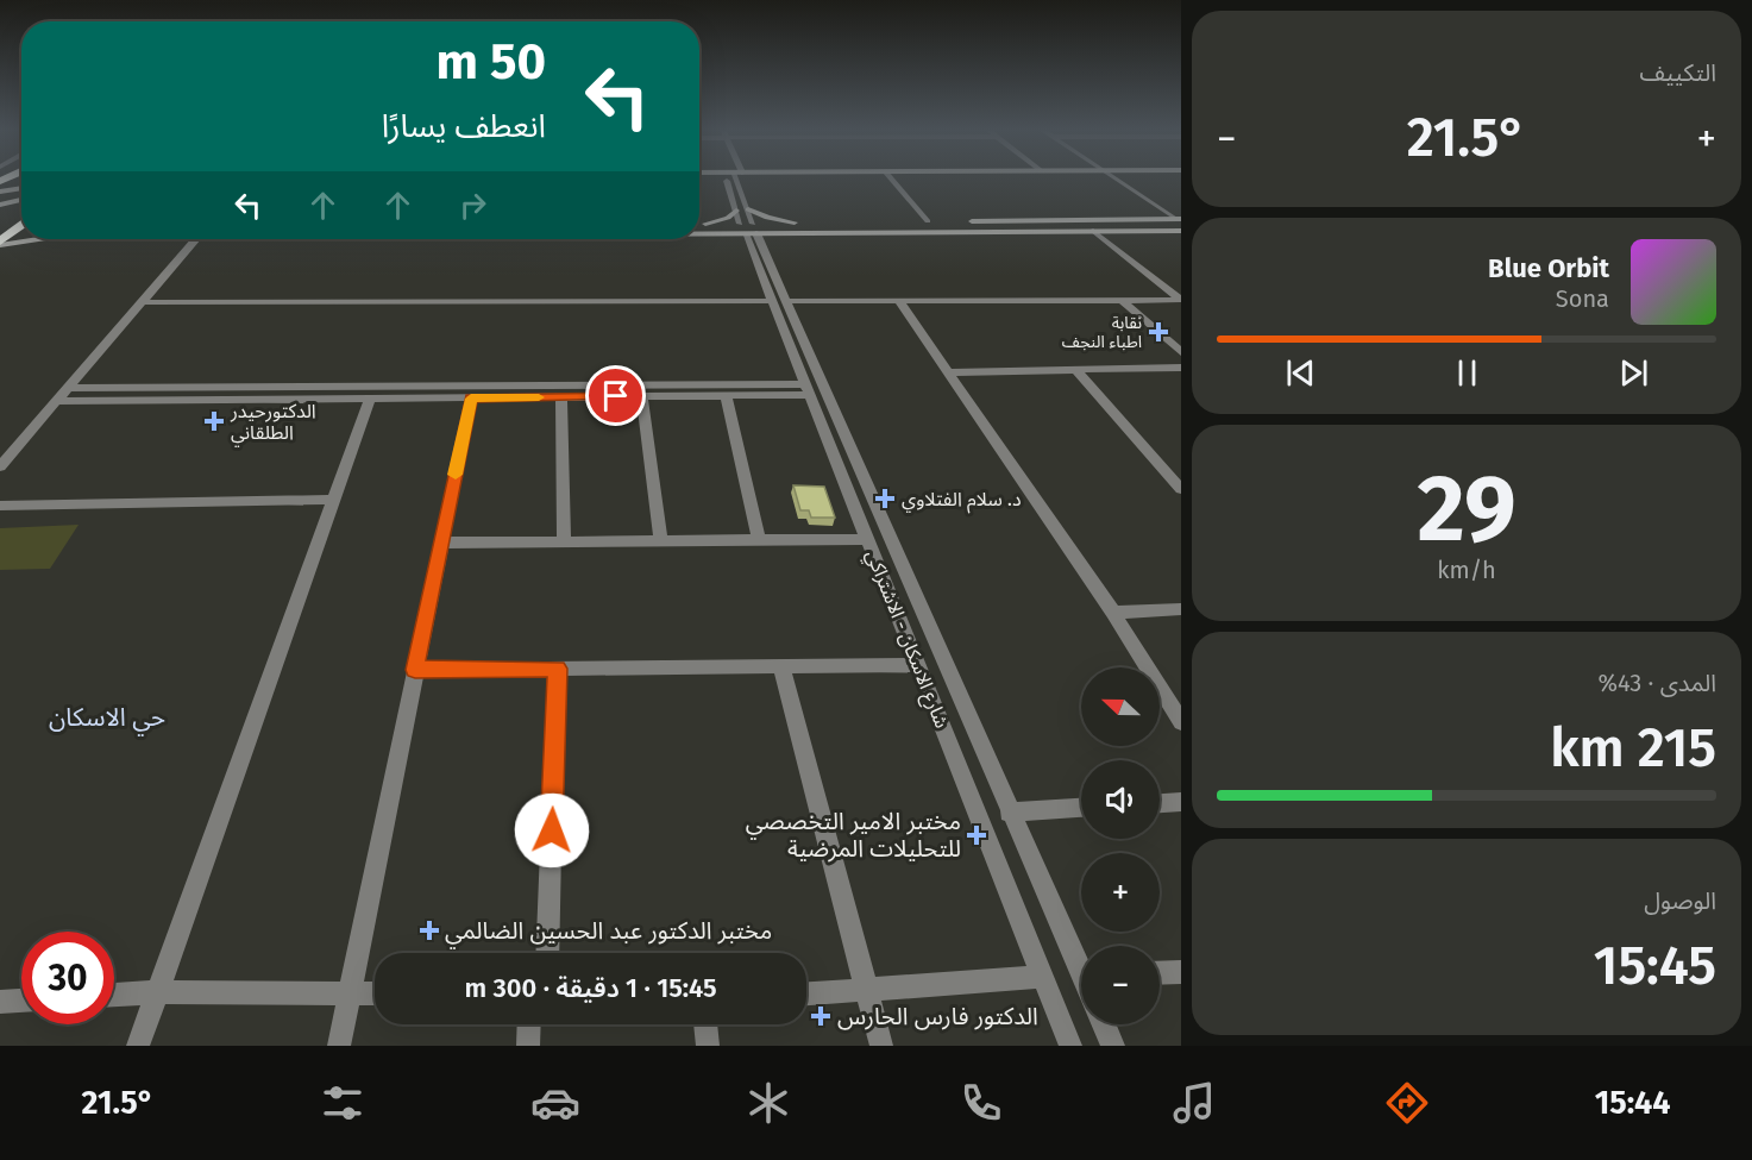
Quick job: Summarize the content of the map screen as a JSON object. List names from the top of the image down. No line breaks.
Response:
{"streets":{"street":["شارع الاسكان - الاشتراكي"]},"districts":["حي الاسكان"],"places":{"health":["نقابة اطباء النجف","الدكتورحيدر الطلقاني","د. سلام الفتلاوي","مختبر الامير التخصصي للتحليلات المرضية","مختبر الدكتور عبد الحسين الضالمي","الدكتور فارس الحارس"]},"north":"left","page":{"tile":["التكييف",["29","km/h"],["المدى · 43%","215 km"],["الوصول","15:45"]],"turn":["50 m","انعطف يسارًا"],"heat":["−","21.5°","+"],"song":["Blue Orbit","Sona"],"map_buttons":["+","−"],"limit":"30","trip":"15:45 · 1 دقيقة · 300 m","tabs":["15:44","21.5°"]}}
